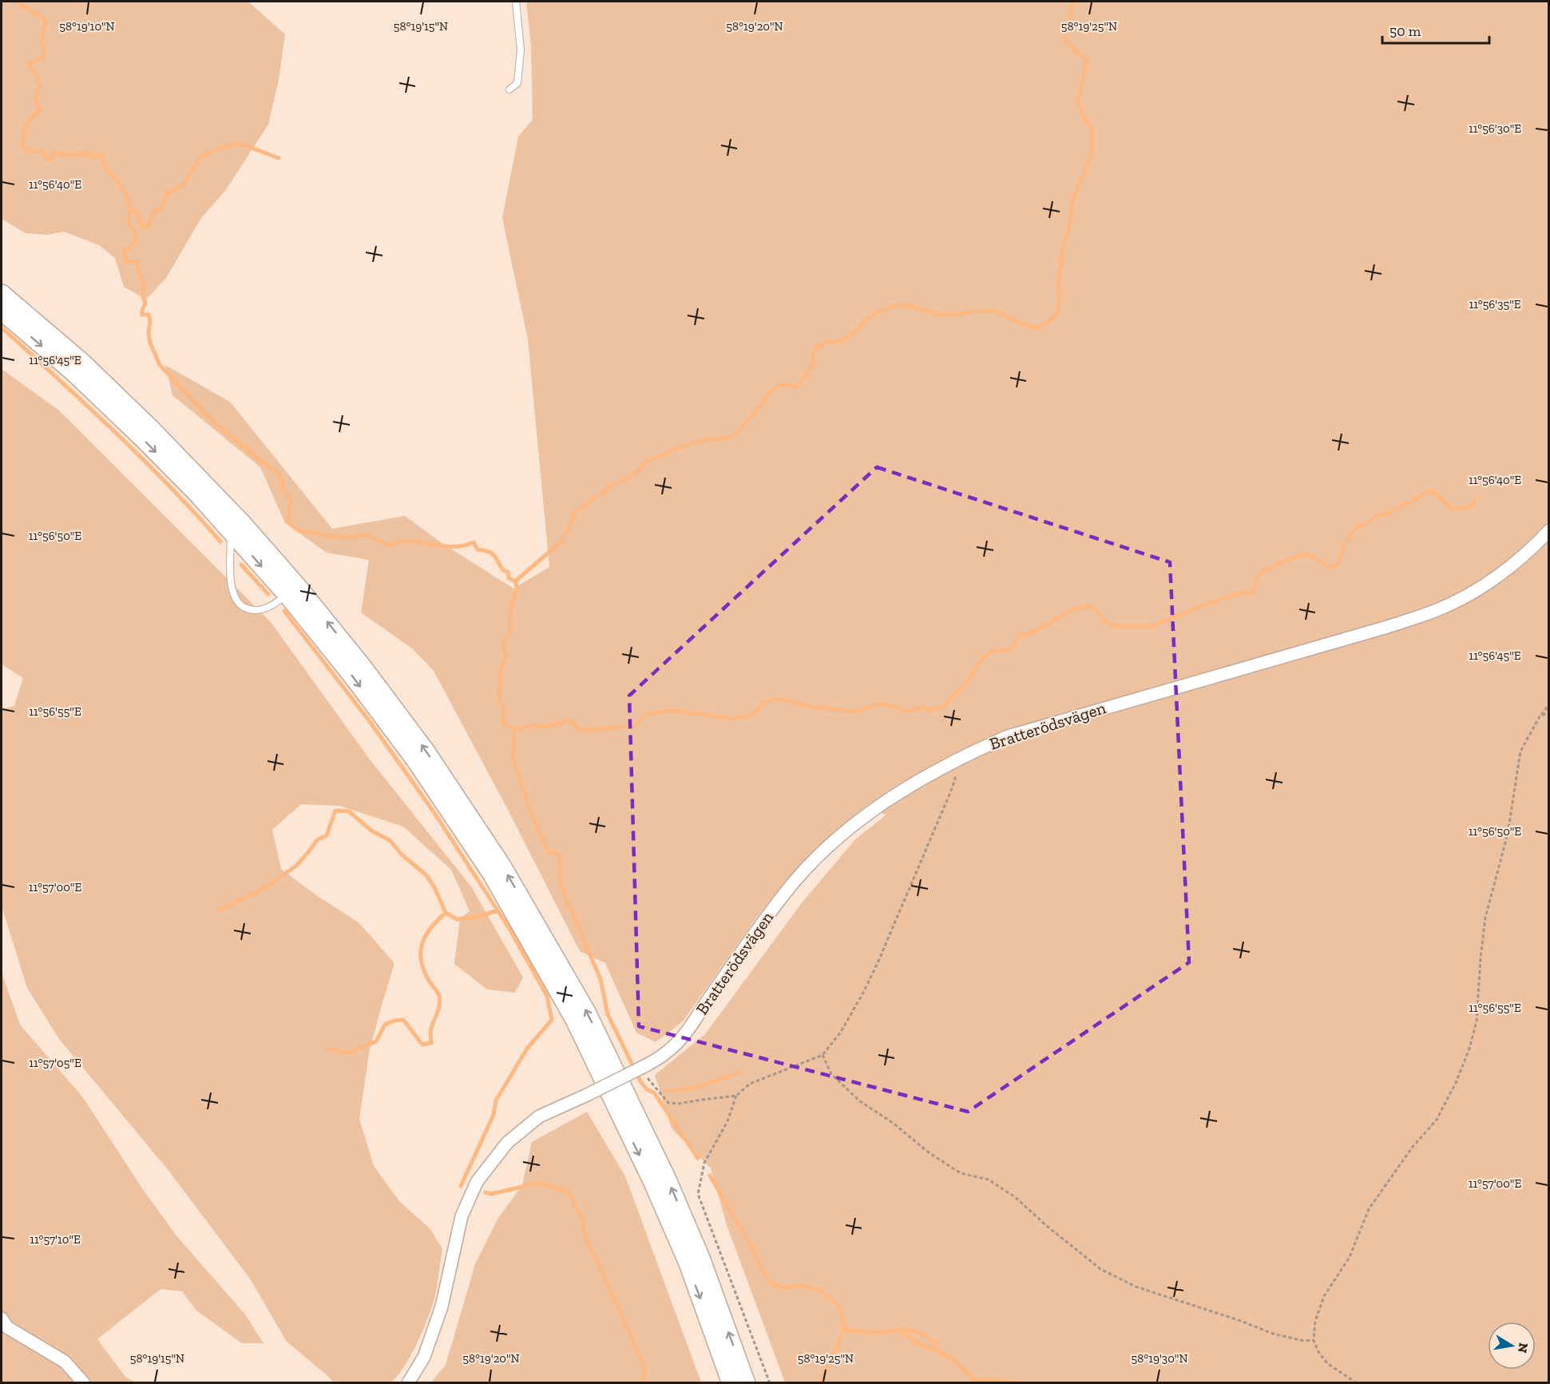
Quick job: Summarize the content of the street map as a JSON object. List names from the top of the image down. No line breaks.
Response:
{"streets":{"street":["Bratterödsvägen"]},"scale_bar":"50 m","north":"right","coordinates":["58°19'10\"N","58°19'15\"N","58°19'20\"N","58°19'25\"N","11°56'30\"E","11°56'40\"E","11°56'35\"E","11°56'45\"E","11°56'50\"E","11°56'55\"E","11°57'00\"E","11°57'05\"E","11°57'10\"E","58°19'30\"N"]}
